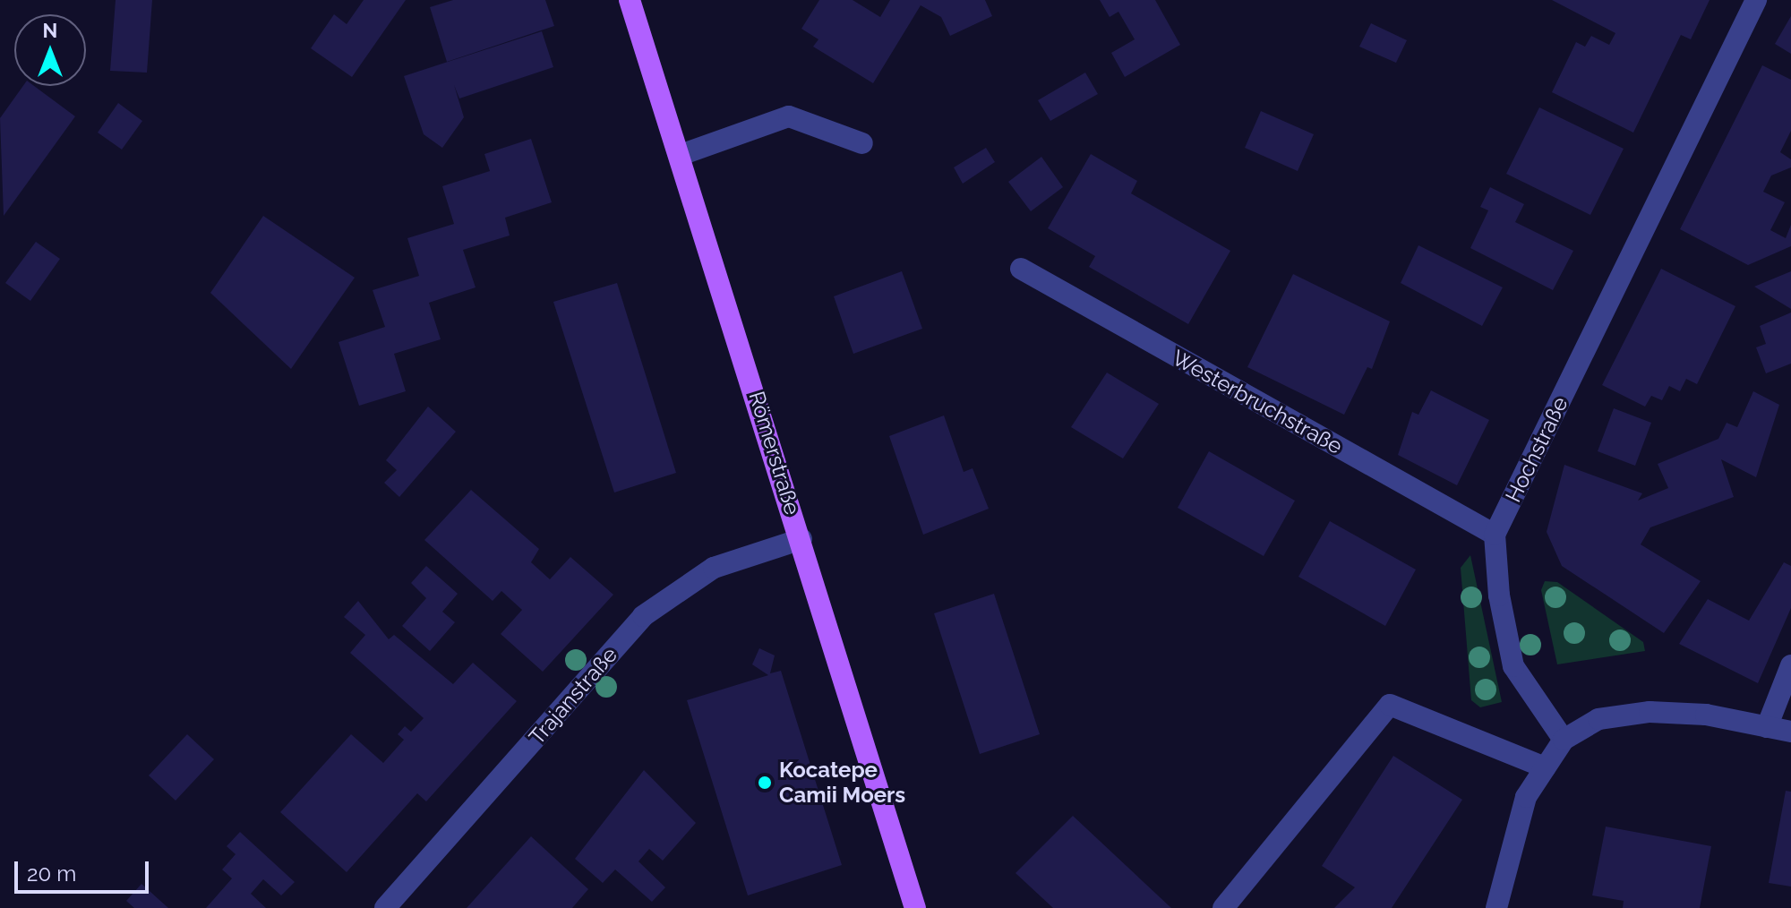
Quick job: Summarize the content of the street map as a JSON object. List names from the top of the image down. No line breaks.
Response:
{"streets":{"main road":["Römerstraße"],"street":["Westerbruchstraße","Hochstraße","Trajanstraße"]},"crossings":[["Westerbruchstraße","Hochstraße"],["Römerstraße","Trajanstraße"]],"places":["Kocatepe Camii Moers"],"scale_bar":"20 m","north":"top"}
